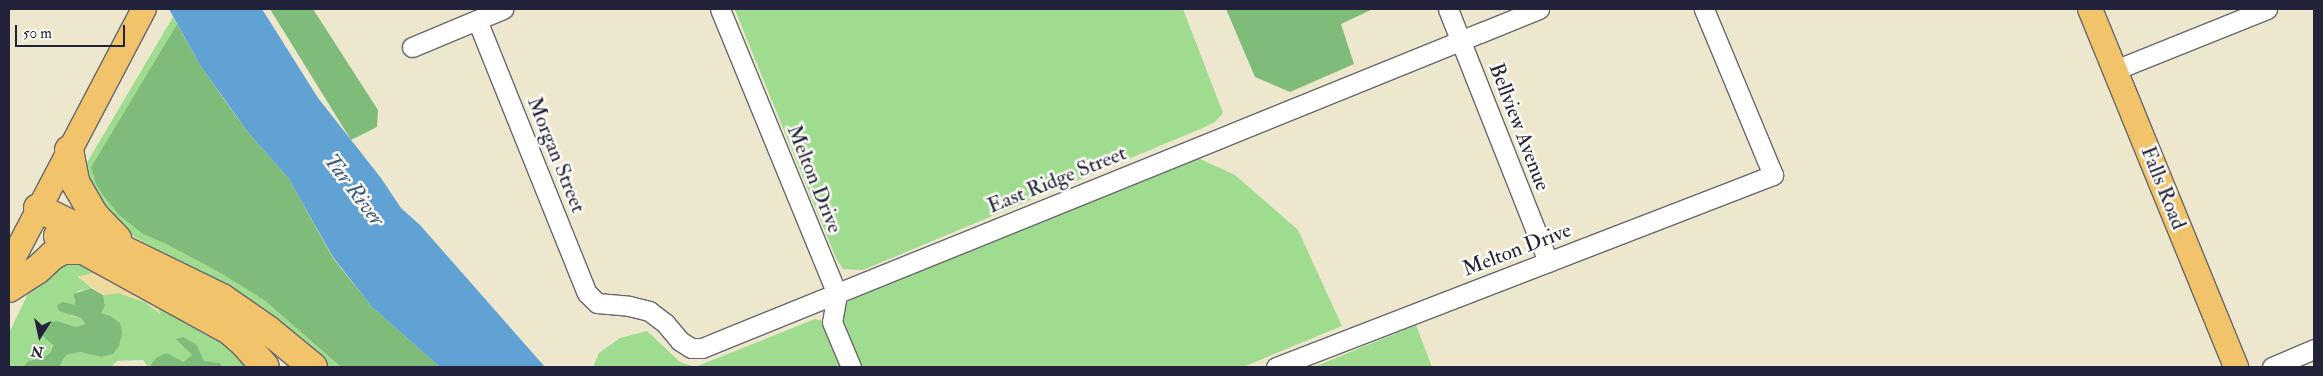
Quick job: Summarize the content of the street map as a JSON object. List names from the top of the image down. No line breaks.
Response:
{"streets":{"main road":["Falls Road"],"street":["Bellview Avenue","Morgan Street","Melton Drive","East Ridge Street"]},"crossings":[["Bellview Avenue","Melton Drive"],["Bellview Avenue","East Ridge Street"],["Morgan Street","East Ridge Street"],["Melton Drive","East Ridge Street"]],"water":["Tar River"],"scale_bar":"50 m","north":"bottom"}
